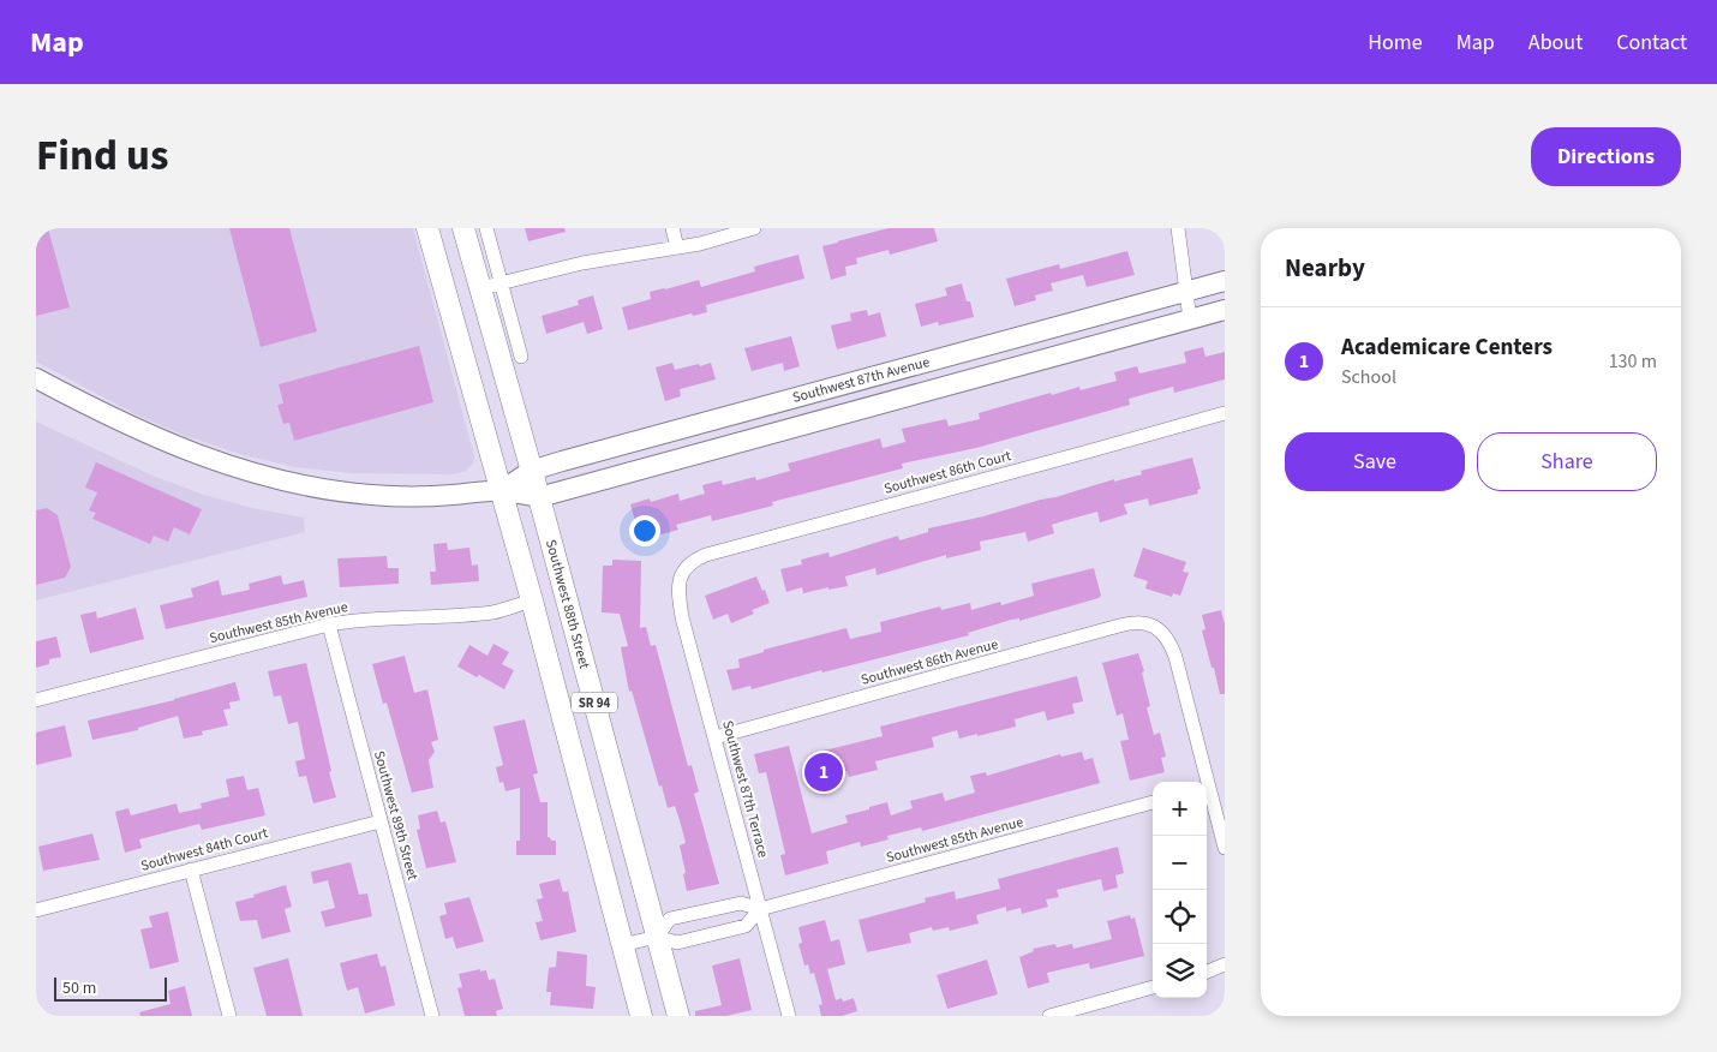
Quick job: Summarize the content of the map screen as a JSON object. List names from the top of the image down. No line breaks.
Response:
{"streets":{"main road":["Southwest 87th Avenue","Southwest 88th Street","SR 94"],"street":["Southwest 86th Court","Southwest 85th Avenue","Southwest 86th Avenue","Southwest 87th Terrace","Southwest 89th Street","Southwest 84th Court"]},"crossings":[["Southwest 87th Avenue","Southwest 88th Street"],["Southwest 87th Avenue","SR 94"],["Southwest 86th Court","Southwest 87th Terrace"],["Southwest 88th Street","Southwest 85th Avenue"],["Southwest 85th Avenue","SR 94"],["Southwest 85th Avenue","Southwest 87th Terrace"],["Southwest 85th Avenue","Southwest 89th Street"],["Southwest 86th Avenue","Southwest 87th Terrace"],["Southwest 89th Street","Southwest 84th Court"]],"scale_bar":"50 m","page":{"header":"Map","nav":["Home","Map","About","Contact"],"title":"Find us","buttons":["Directions",["Save","Share"]],"heading":"Nearby","list":[{"mark":"1","name":"Academicare Centers","note":"School","value":"130 m"}],"pins":"1","map_buttons":["+","−"],"scale":"50 m"}}
